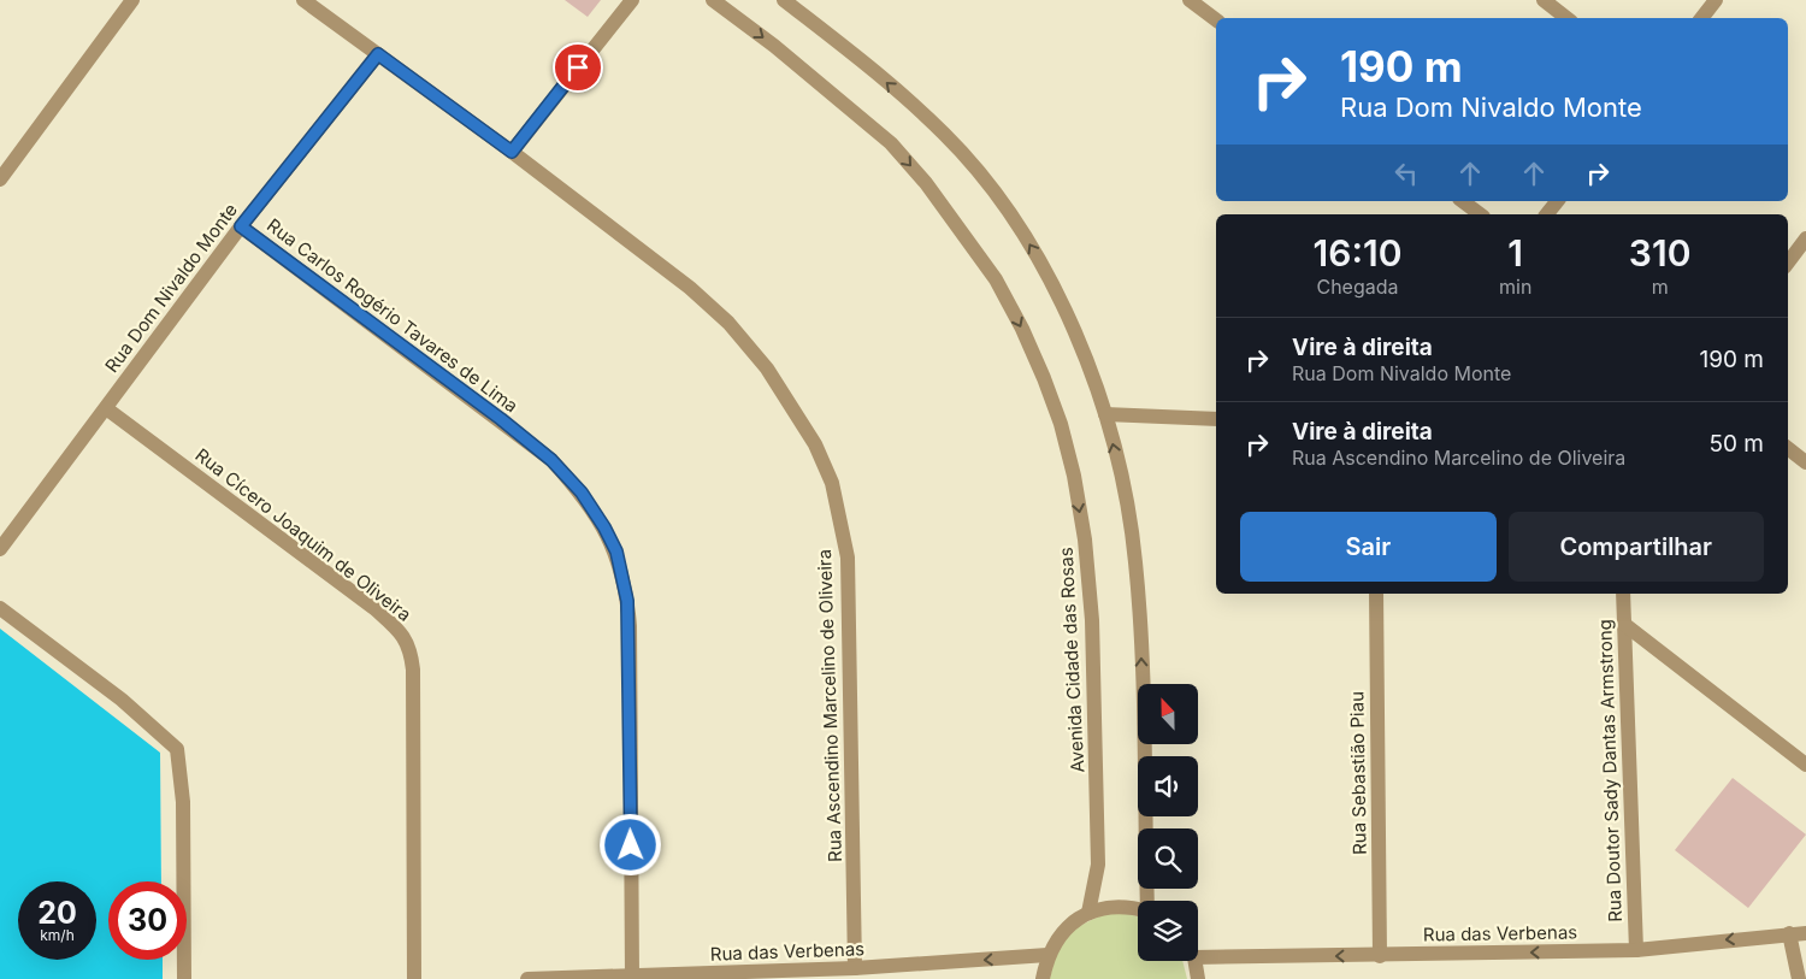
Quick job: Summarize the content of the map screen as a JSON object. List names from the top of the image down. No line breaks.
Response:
{"streets":{"street":["Rua Dom Nivaldo Monte","Rua Carlos Rogério Tavares de Lima","Rua Cícero Joaquim de Oliveira","Avenida Cidade das Rosas","Rua Ascendino Marcelino de Oliveira","Rua Doutor Sady Dantas Armstrong","Rua Sebastião Piau","Rua das Verbenas"]},"crossings":[["Rua Dom Nivaldo Monte","Rua Carlos Rogério Tavares de Lima"],["Rua Dom Nivaldo Monte","Rua Cícero Joaquim de Oliveira"],["Rua Dom Nivaldo Monte","Rua Ascendino Marcelino de Oliveira"],["Rua Carlos Rogério Tavares de Lima","Rua das Verbenas"],["Rua Ascendino Marcelino de Oliveira","Rua das Verbenas"],["Rua Doutor Sady Dantas Armstrong","Rua das Verbenas"],["Rua Sebastião Piau","Rua das Verbenas"]],"one_way":["Rua das Verbenas"],"north":"top","page":{"turn":["190 m","Rua Dom Nivaldo Monte"],"eta":["16:10","Chegada","1","min","310","m"],"list":[{"name":"Vire à direita","note":"Rua Dom Nivaldo Monte","value":"190 m"},{"name":"Vire à direita","note":"Rua Ascendino Marcelino de Oliveira","value":"50 m"}],"buttons":["Sair","Compartilhar"],"speed":"20 km/h","limit":"30"}}
